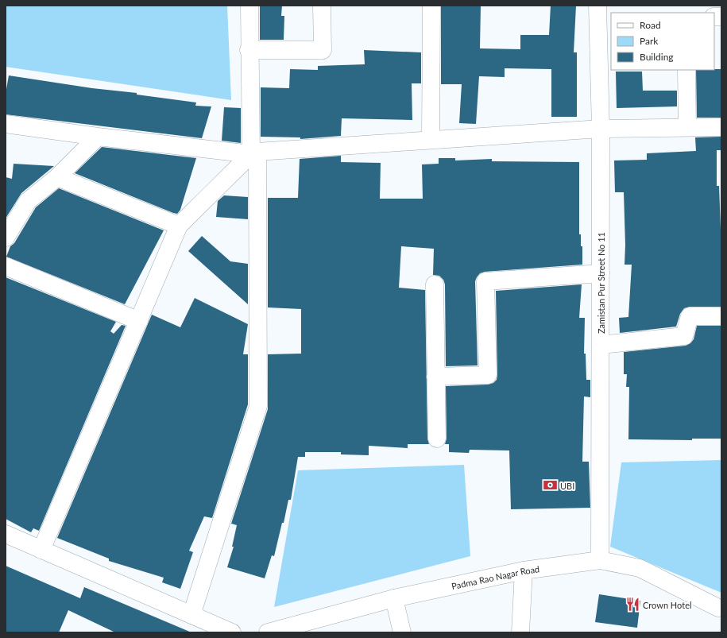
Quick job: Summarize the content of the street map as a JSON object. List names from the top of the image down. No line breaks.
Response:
{"streets":{"street":["Zamistan Pur Street No 11","Padma Rao Nagar Road"]},"crossings":[["Zamistan Pur Street No 11","Padma Rao Nagar Road"]],"places":{"bank":["UBI"],"restaurant":["Crown Hotel"]},"legend":["Road","Park","Building"]}
